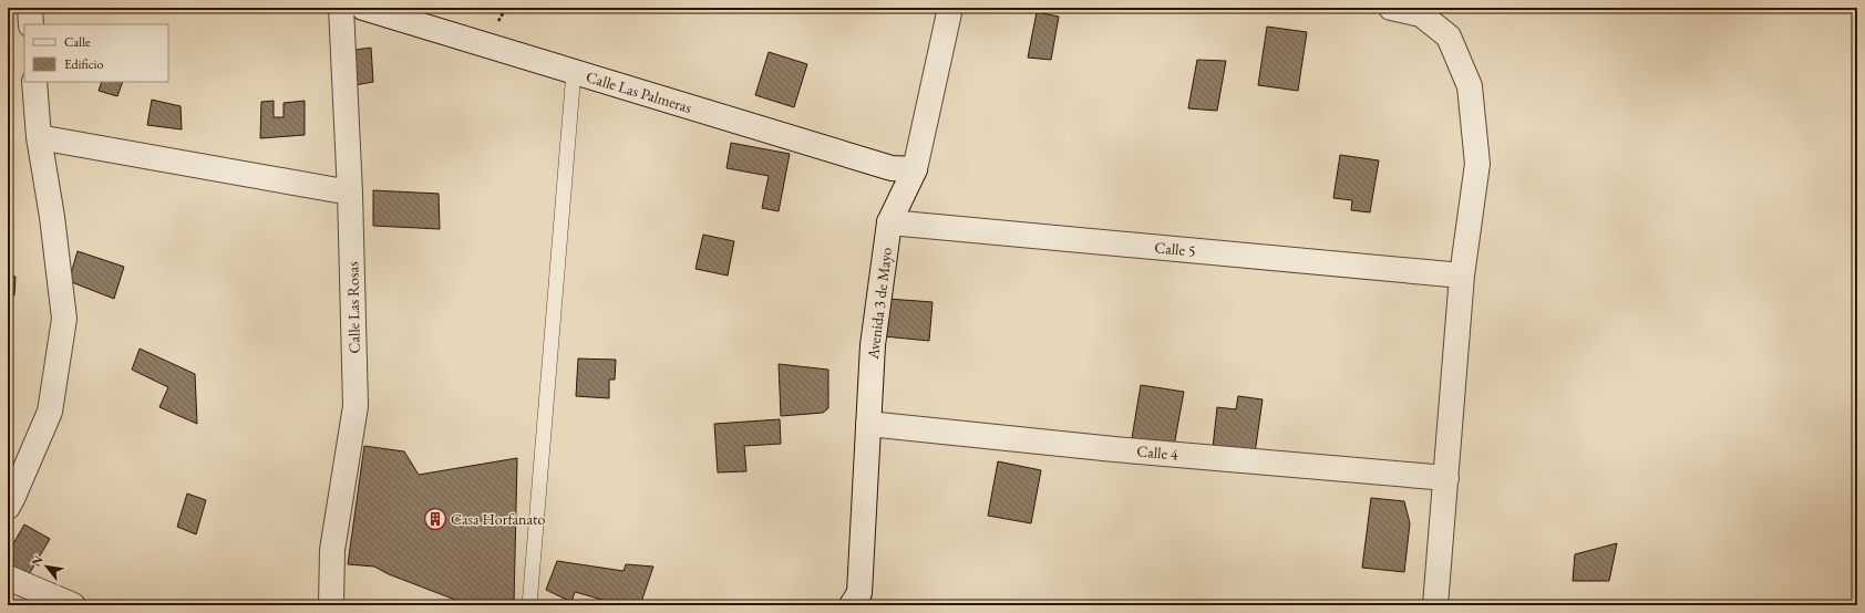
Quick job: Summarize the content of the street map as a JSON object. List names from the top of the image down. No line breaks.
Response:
{"streets":{"street":["Calle Las Palmeras","Calle 5","Avenida 3 de Mayo","Calle Las Rosas","Calle 4"]},"crossings":[["Calle Las Palmeras","Avenida 3 de Mayo"],["Calle 5","Avenida 3 de Mayo"],["Avenida 3 de Mayo","Calle 4"]],"places":{"building":["Casa Horfanato"]},"legend":["Calle","Edificio"],"north":"top left"}
